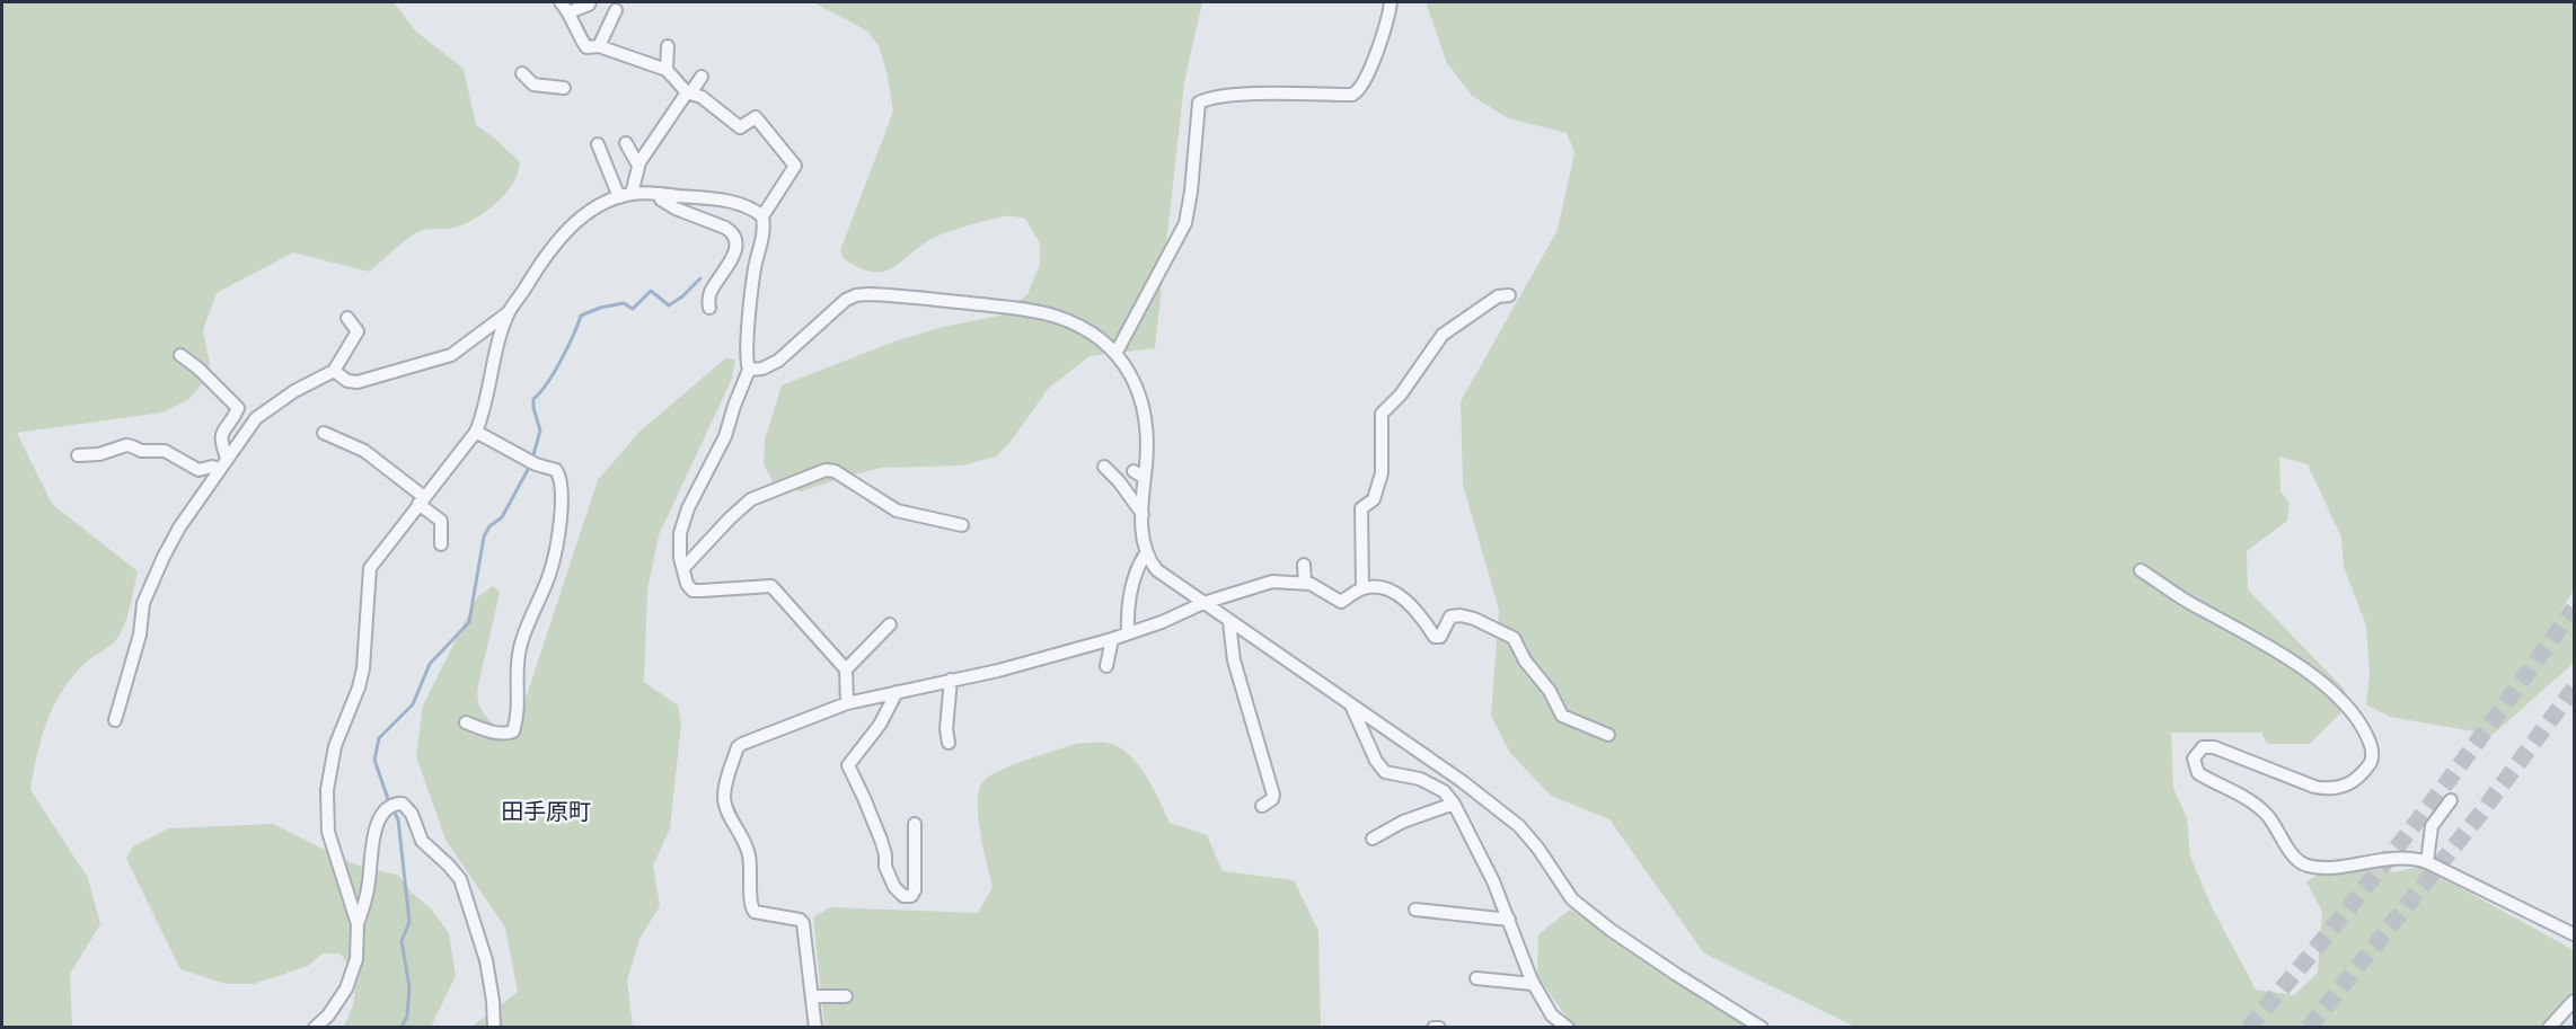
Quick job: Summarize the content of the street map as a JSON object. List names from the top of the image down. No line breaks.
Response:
{"districts":["田手原町"]}
